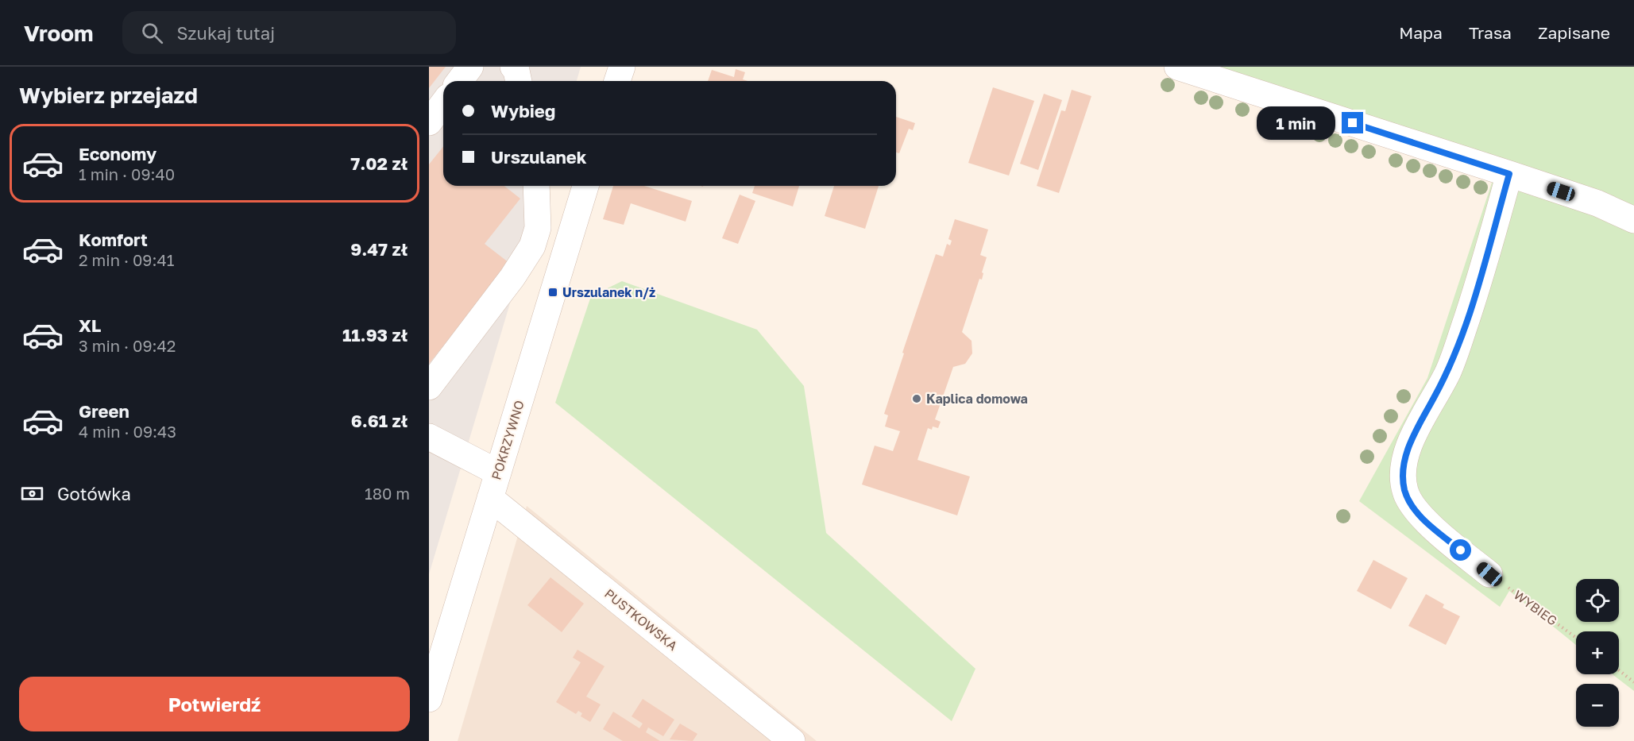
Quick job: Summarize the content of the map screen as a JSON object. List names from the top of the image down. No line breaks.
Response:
{"streets":{"street":["POKRZYWNO","PUSTKOWSKA"],"path":["WYBIEG"]},"crossings":[["POKRZYWNO","PUSTKOWSKA"]],"places":{"transit":["Urszulanek n/ż"],"other":["Kaplica domowa"]},"page":{"header":"Vroom","search":"Szukaj tutaj","nav":["Mapa","Trasa","Zapisane"],"heading":"Wybierz przejazd","banner":["Wybieg","Urszulanek"],"bubble":"1 min","list":[{"name":"Economy","note":"1 min · 09:40","value":"7.02 zł"},{"name":"Komfort","note":"2 min · 09:41","value":"9.47 zł"},{"name":"XL","note":"3 min · 09:42","value":"11.93 zł"},{"name":"Green","note":"4 min · 09:43","value":"6.61 zł"}],"pay":["Gotówka","180 m"],"map_buttons":["+","−"],"buttons":"Potwierdź"}}
